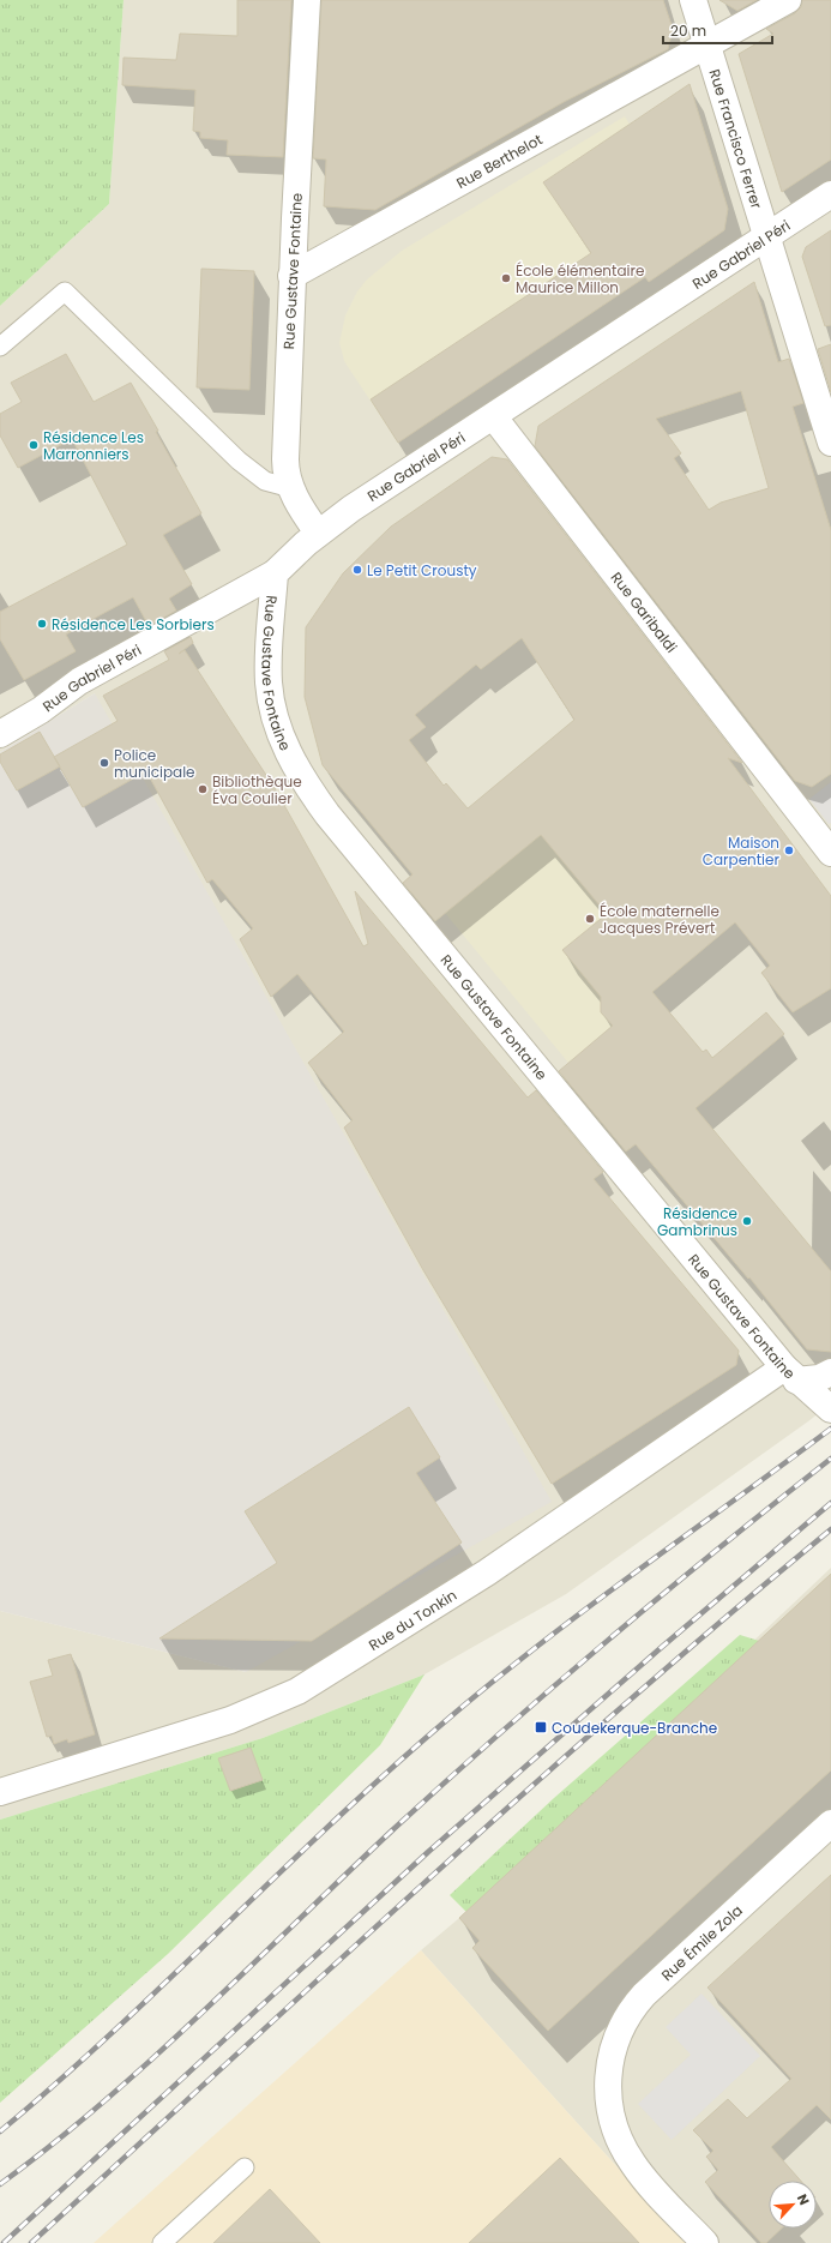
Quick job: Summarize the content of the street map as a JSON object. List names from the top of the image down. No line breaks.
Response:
{"streets":{"street":["Rue Francisco Ferrer","Rue Berthelot","Rue Gabriel Péri","Rue Gustave Fontaine","Rue Garibaldi","Rue du Tonkin","Rue Émile Zola"]},"crossings":[["Rue Francisco Ferrer","Rue Berthelot"],["Rue Francisco Ferrer","Rue Gabriel Péri"],["Rue Berthelot","Rue Gustave Fontaine"],["Rue Gabriel Péri","Rue Gustave Fontaine"],["Rue Gabriel Péri","Rue Garibaldi"],["Rue Gustave Fontaine","Rue du Tonkin"]],"places":{"other":["École élémentaire Maurice Millon","Résidence Les Marronniers","Le Petit Crousty","Résidence Les Sorbiers","Police municipale","Bibliothèque Éva Coulier","Maison Carpentier","École maternelle Jacques Prévert","Résidence Gambrinus"],"transit":["Coudekerque-Branche"]},"scale_bar":"20 m","north":"top right"}
